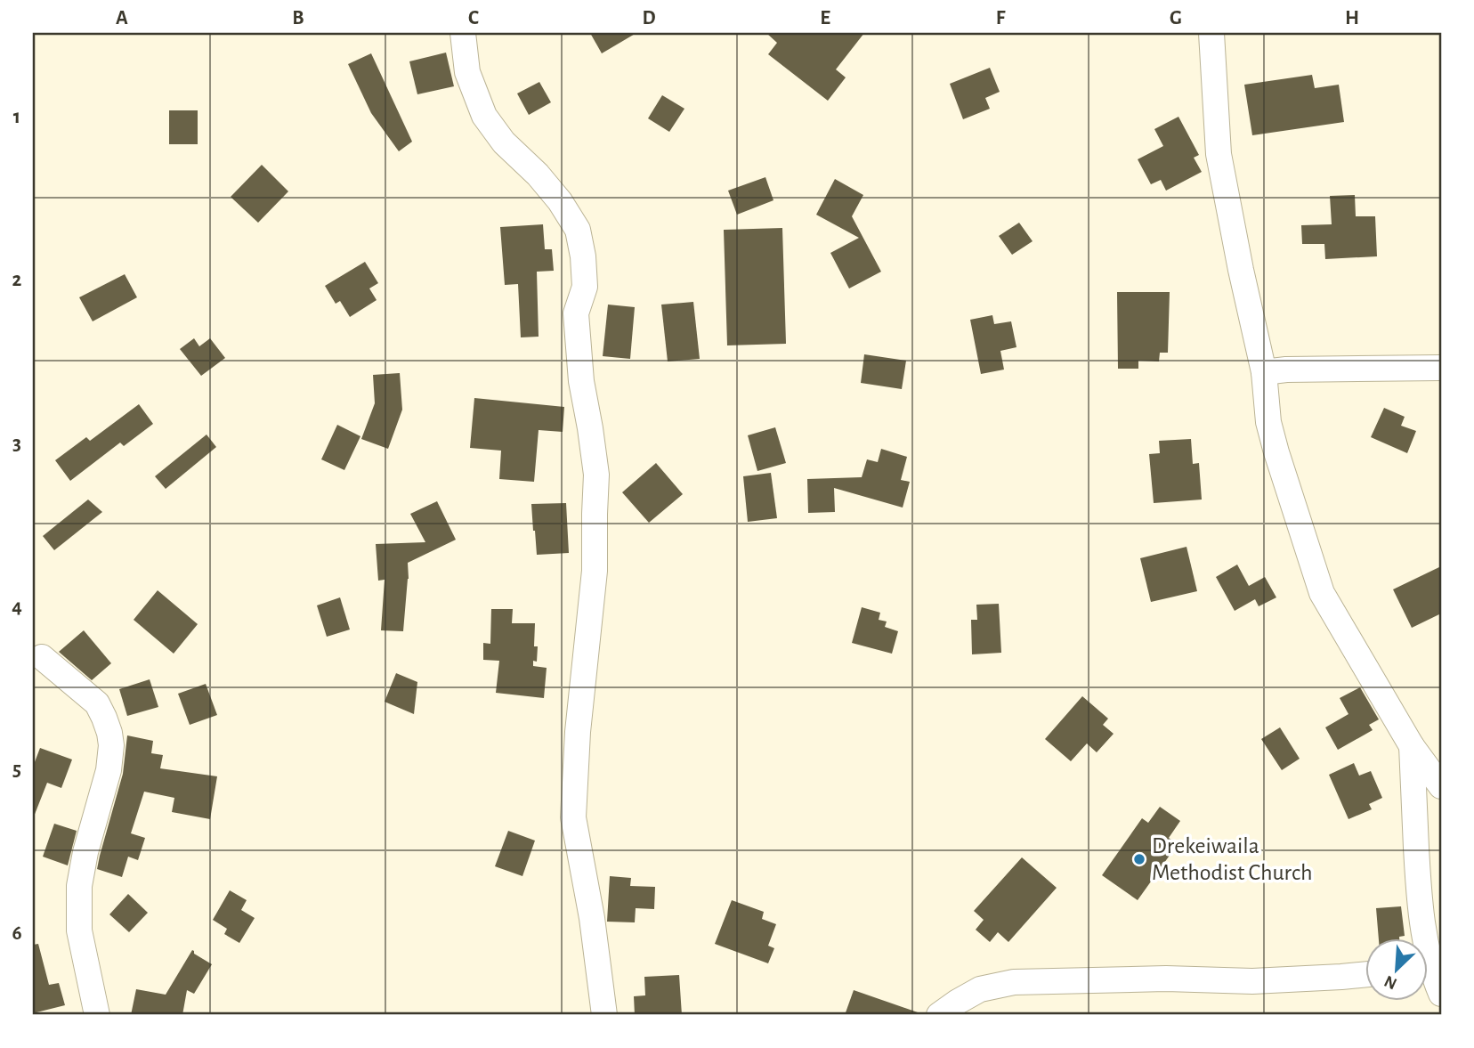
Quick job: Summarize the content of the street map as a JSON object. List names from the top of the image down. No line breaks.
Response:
{"places":["Drekeiwaila Methodist Church"],"north":"bottom left","grid":{"columns":["A","B","C","D","E","F","G","H"],"rows":["1","2","3","4","5","6"]}}
